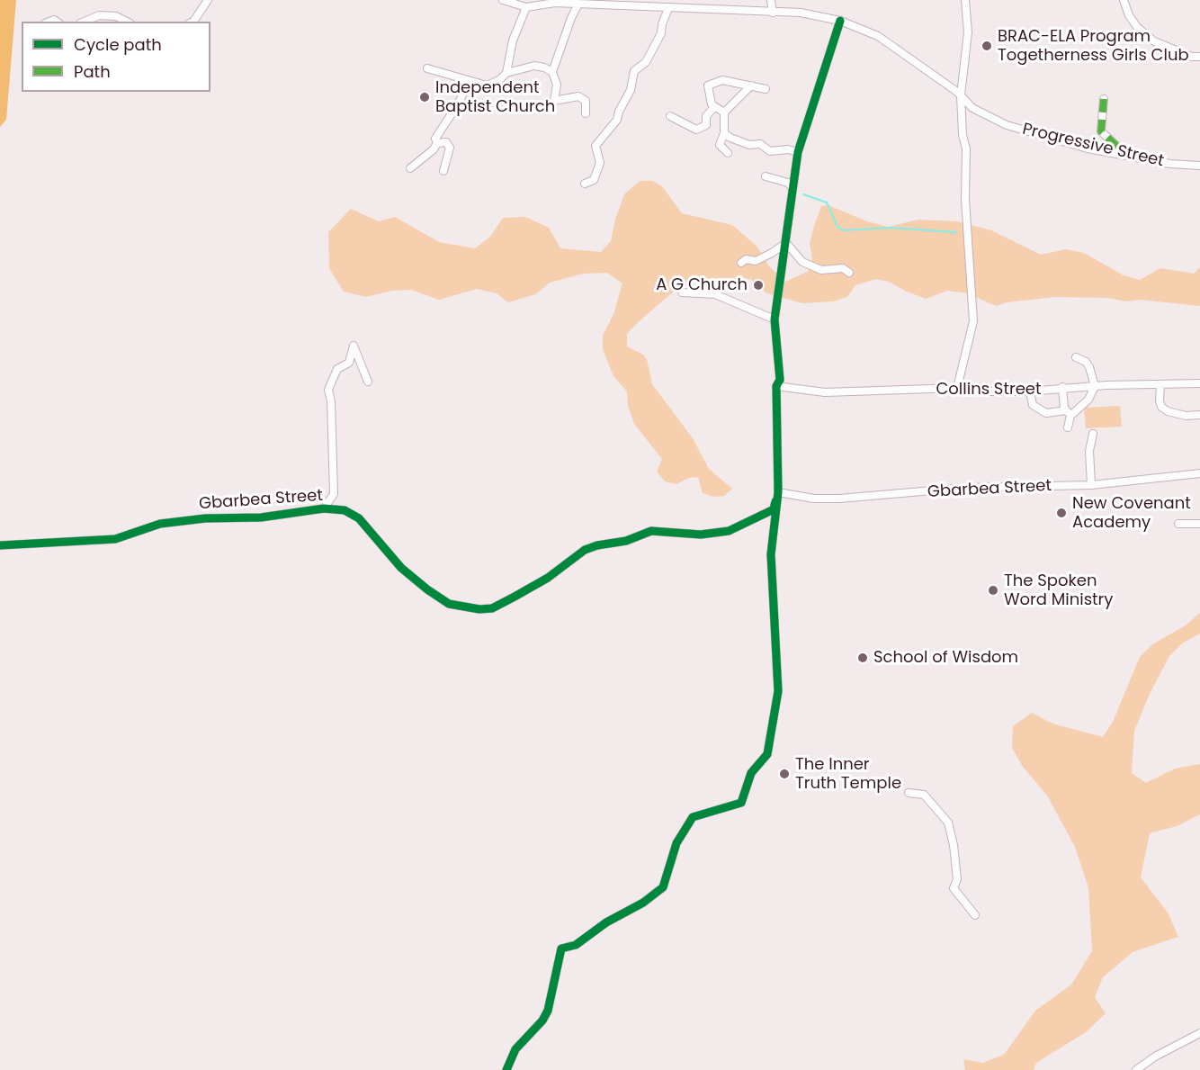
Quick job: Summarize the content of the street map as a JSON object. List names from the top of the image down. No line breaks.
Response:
{"streets":{"street":["Progressive Street","Collins Street","Gbarbea Street"]},"places":["BRAC-ELA Program Togetherness Girls Club","Independent Baptist Church","A G Church","New Covenant Academy","The Spoken Word Ministry","School of Wisdom","The Inner Truth Temple"],"legend":["Cycle path","Path"]}
